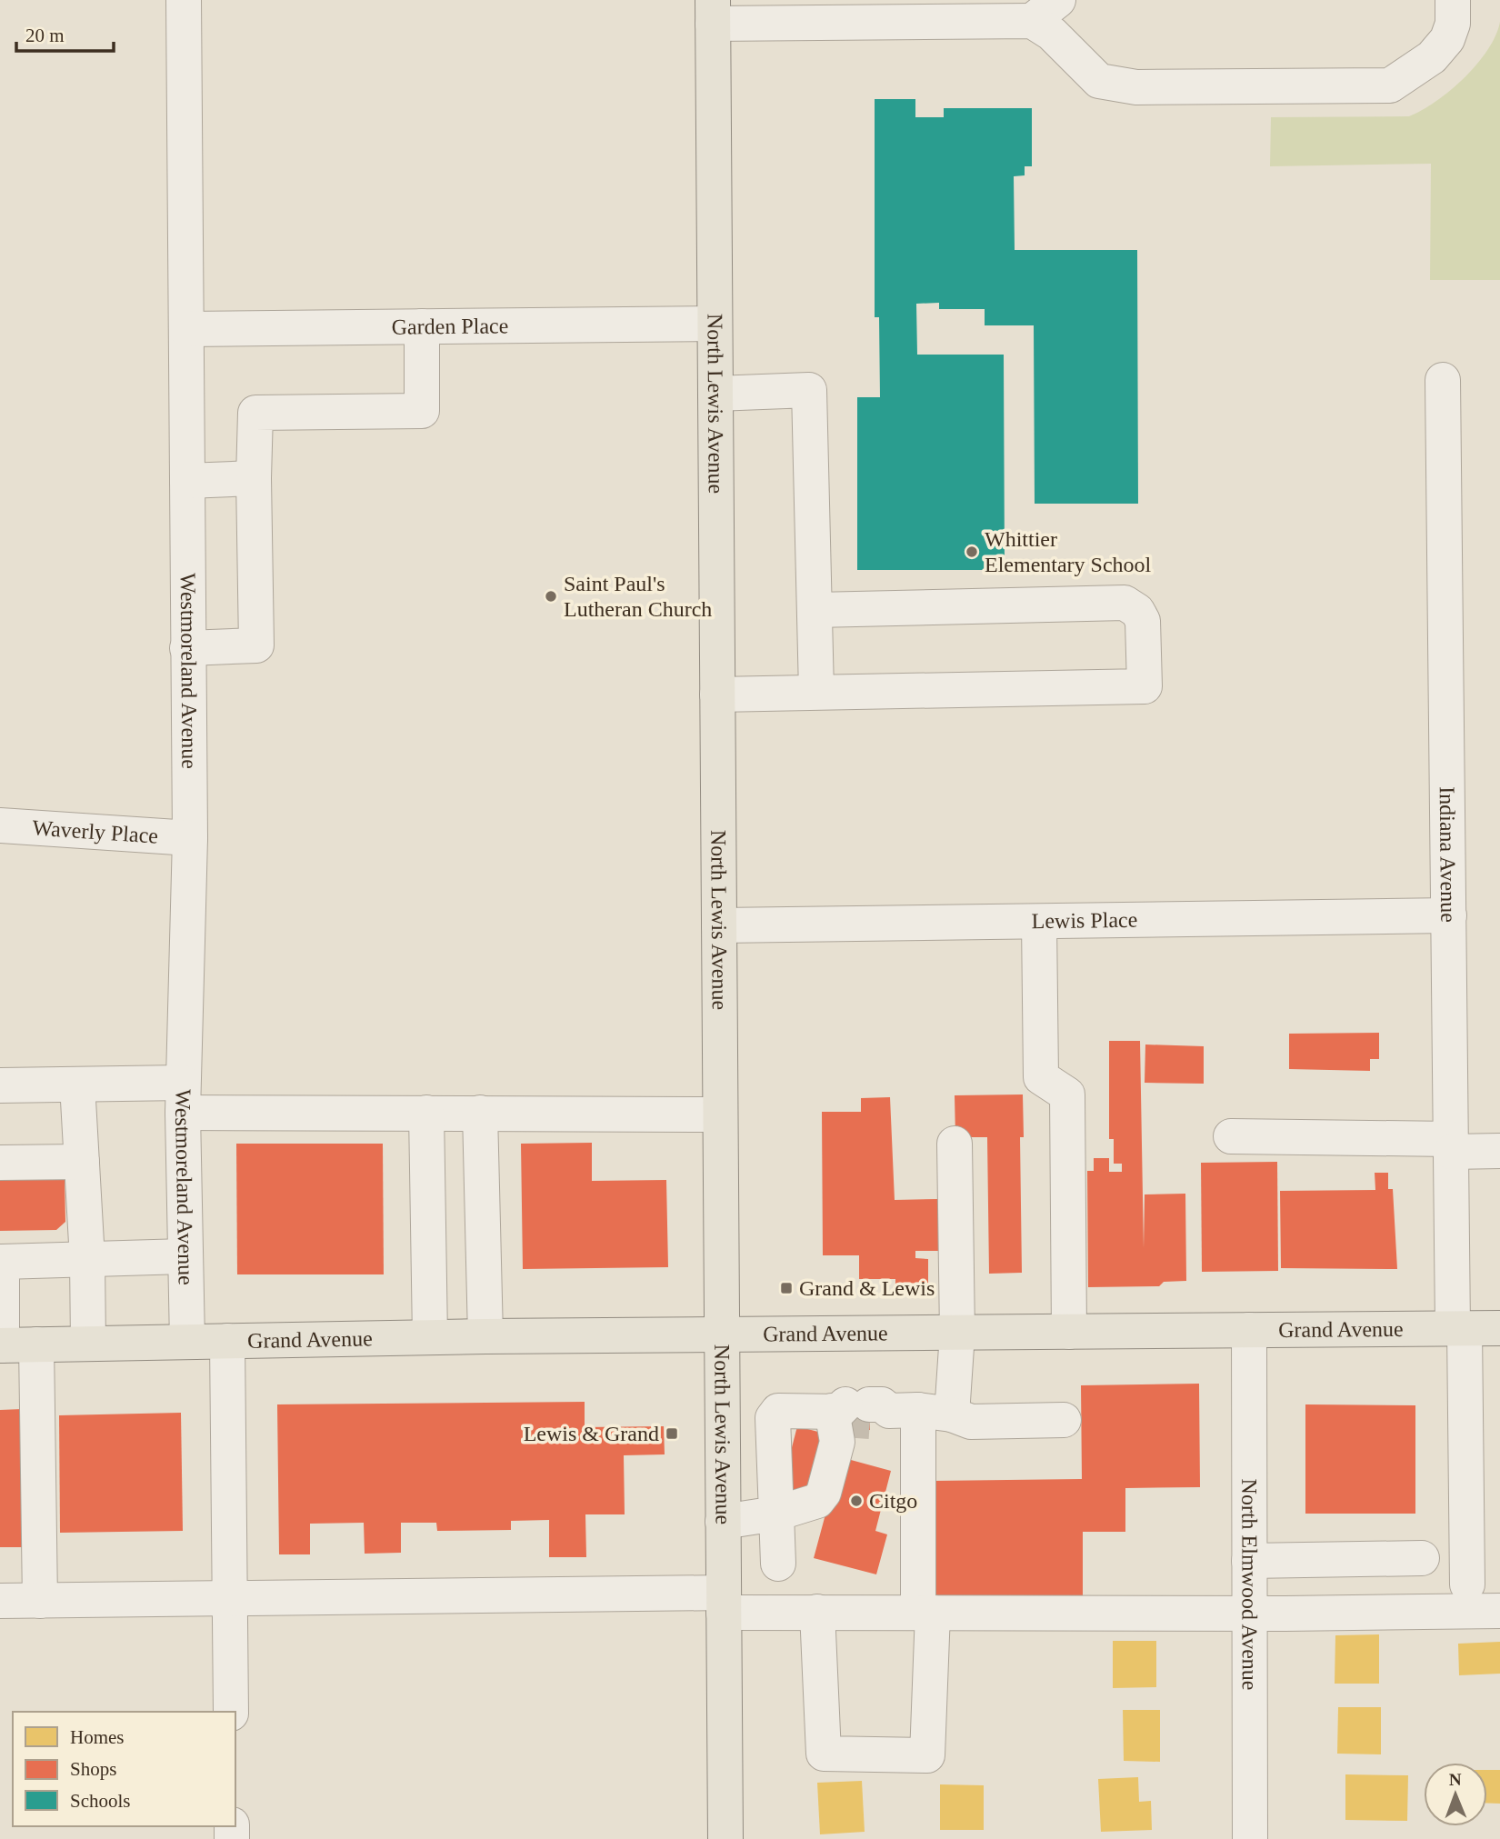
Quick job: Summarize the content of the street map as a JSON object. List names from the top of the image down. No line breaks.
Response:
{"streets":{"main road":["North Lewis Avenue","Grand Avenue"],"street":["Garden Place","Westmoreland Avenue","Waverly Place","Indiana Avenue","Lewis Place","North Elmwood Avenue"]},"crossings":[["Garden Place","North Lewis Avenue"],["Garden Place","Westmoreland Avenue"],["North Lewis Avenue","Lewis Place"],["North Lewis Avenue","Grand Avenue"],["Westmoreland Avenue","Waverly Place"],["Westmoreland Avenue","Grand Avenue"],["Indiana Avenue","Lewis Place"],["Indiana Avenue","Grand Avenue"],["Grand Avenue","North Elmwood Avenue"]],"places":{"other":["Whittier Elementary School","Saint Paul's Lutheran Church","Citgo"],"transit":["Grand & Lewis","Lewis & Grand"]},"legend":["Homes","Shops","Schools"],"scale_bar":"20 m","north":"top"}
